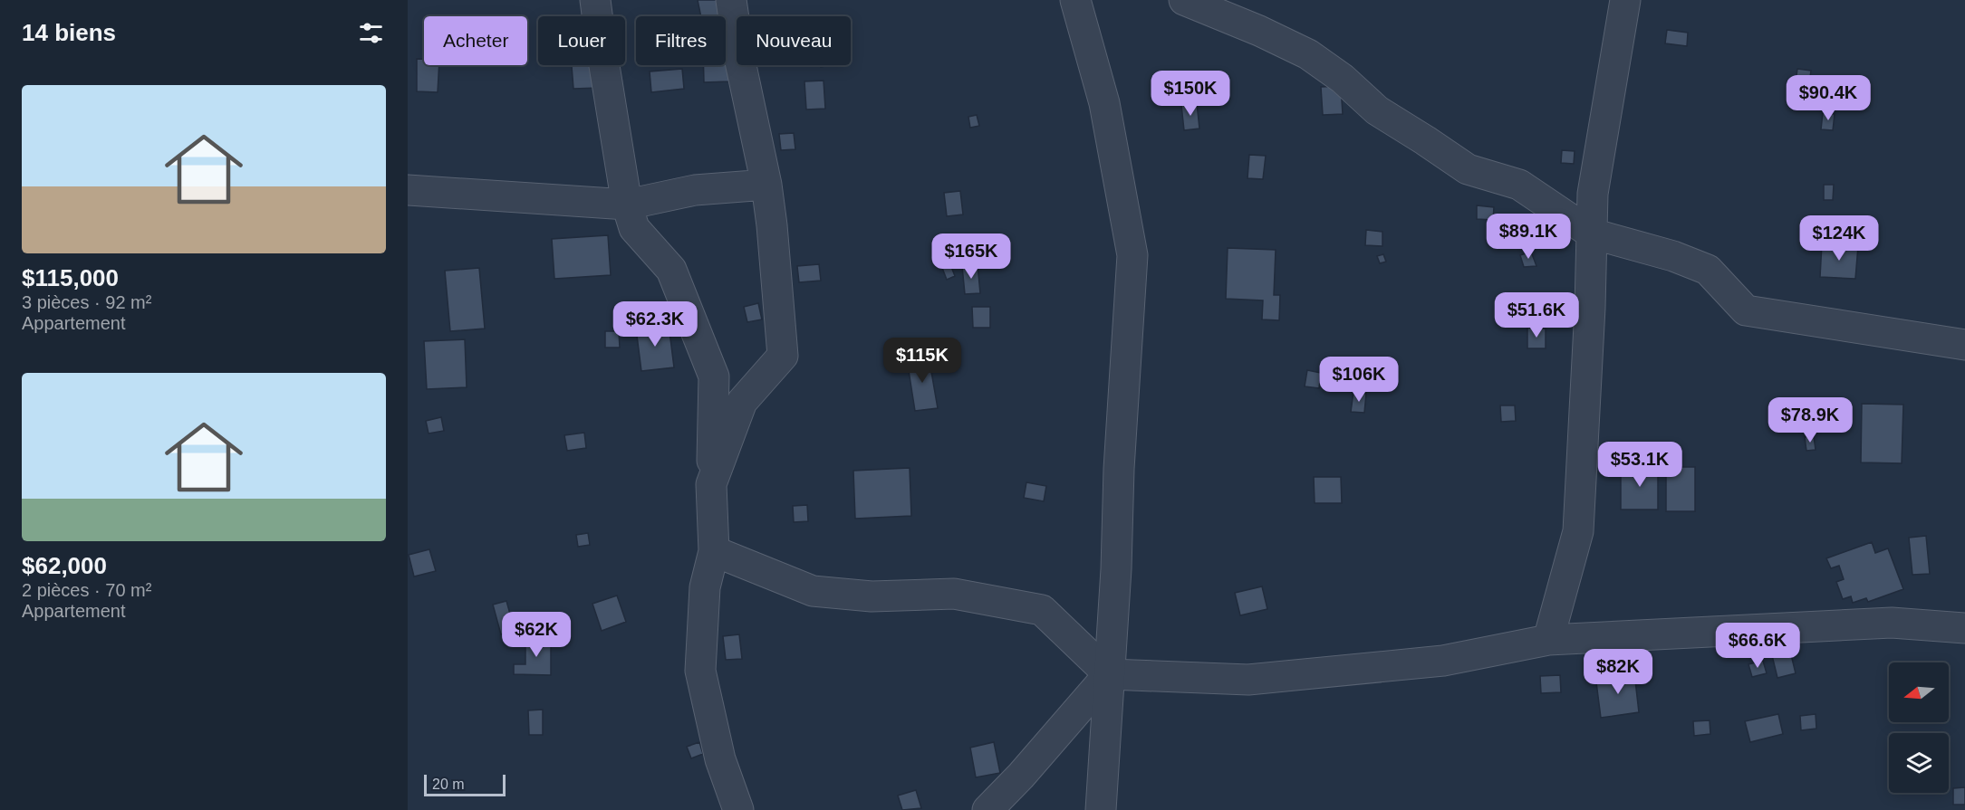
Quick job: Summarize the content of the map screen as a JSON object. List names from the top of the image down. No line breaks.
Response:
{"scale_bar":"20 m","north":"left","page":{"heading":"14 biens","chip":["Acheter","Louer","Filtres","Nouveau"],"list":[{"name":"$115,000","note":"3 pièces · 92 m² · Appartement"},{"name":"$62,000","note":"2 pièces · 70 m² · Appartement"}],"price":["$150K","$90.4K","$89.1K","$124K","$165K","$51.6K","$62.3K","$115K","$106K","$78.9K","$53.1K","$62K","$66.6K","$82K"],"scale":"20 m"}}
